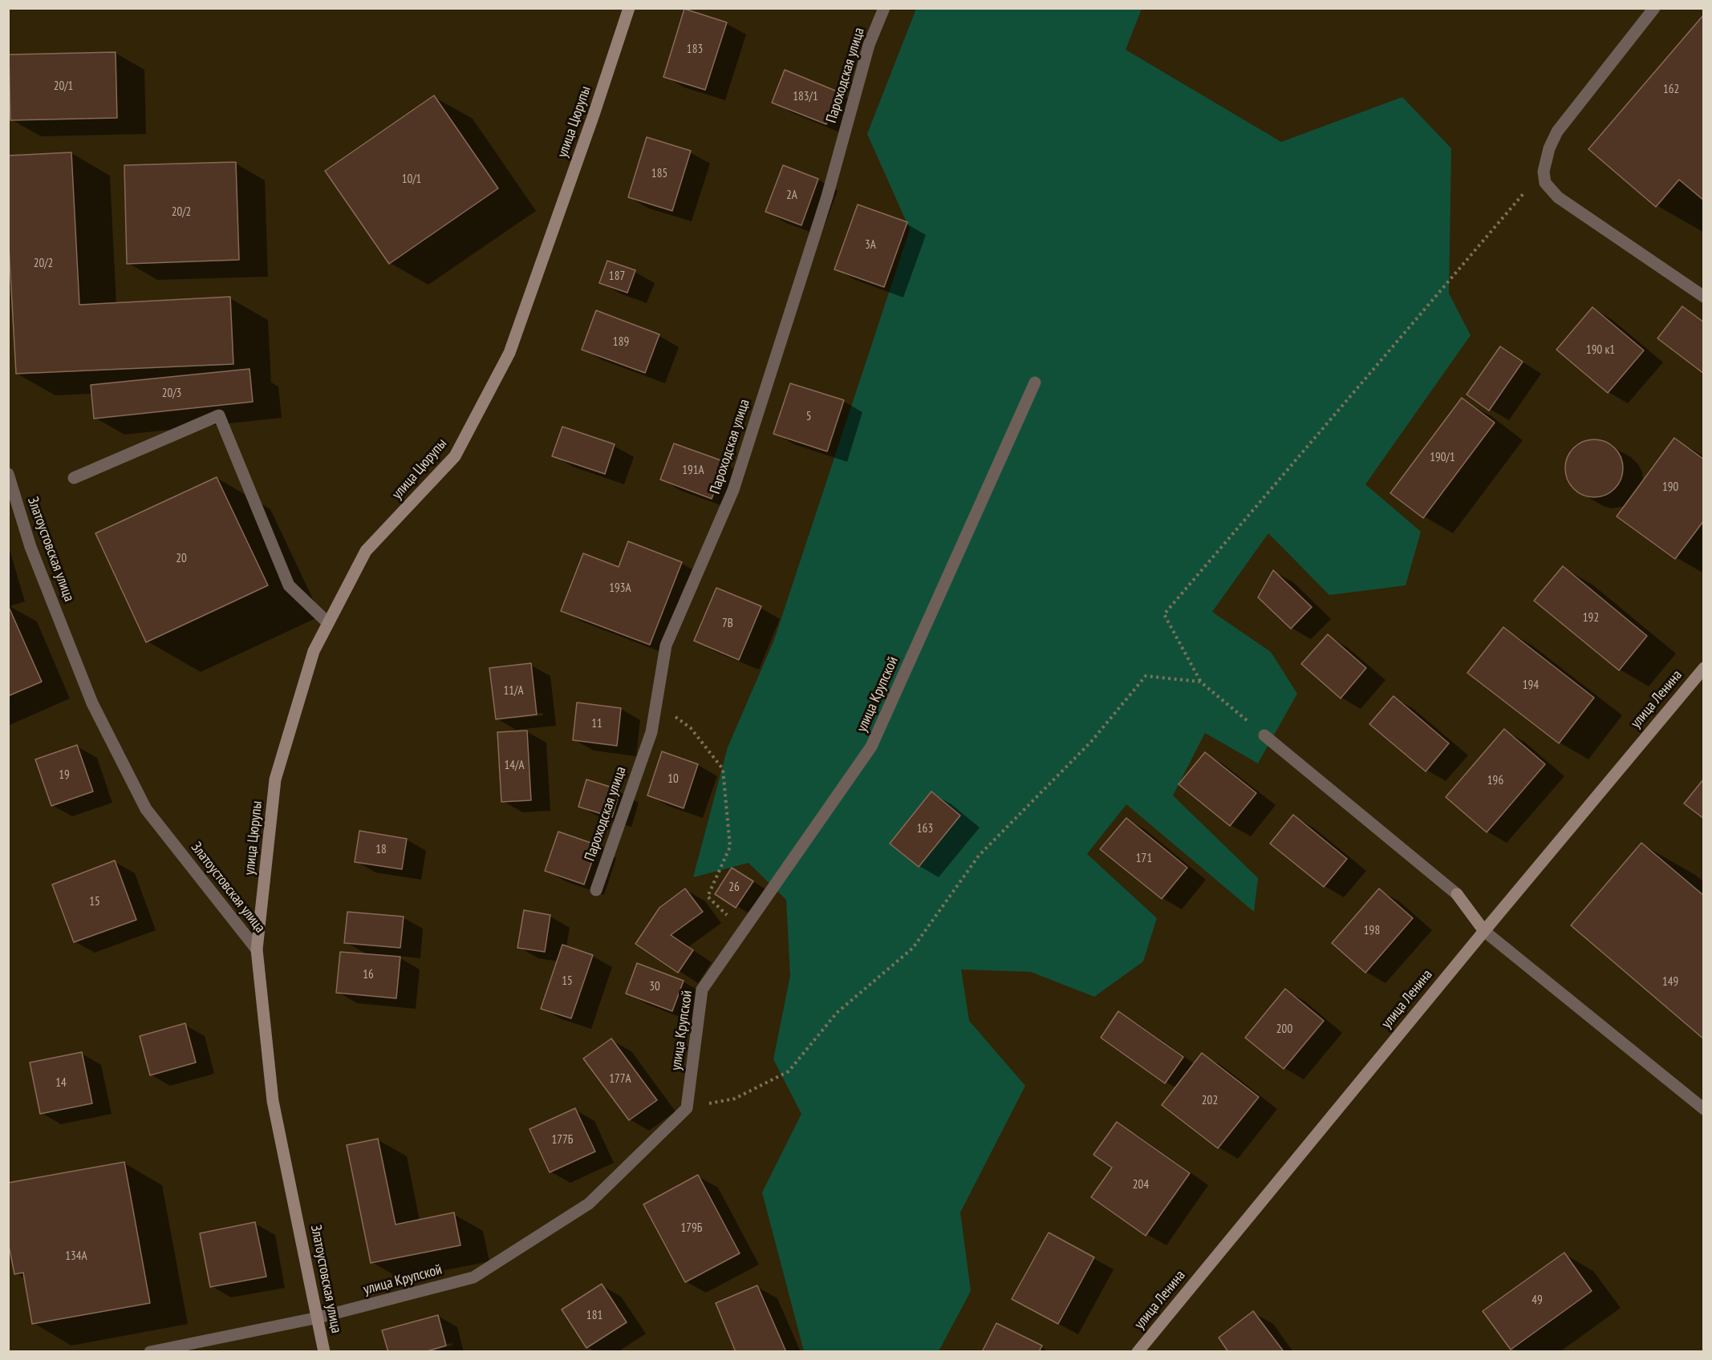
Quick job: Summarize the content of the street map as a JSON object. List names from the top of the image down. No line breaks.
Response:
{"streets":{"street":["Пароходская улица","улица Цюрупы","Златоустовская улица","улица Крупской","улица Ленина"]},"crossings":[["улица Цюрупы","Златоустовская улица"],["Златоустовская улица","улица Крупской"]],"house_numbers":["183","20/1","162","183/1","185","10/1","2А","20/2","3А","20/2","187","189","190 к1","20/3","5","190/1","191А","190","20","193А","192","7В","194","11/А","11","14/А","19","10","196","163","18","171","26","15","198","16","15","149","30","200","177А","14","202","177Б","204","179Б","134А","49","181"]}
